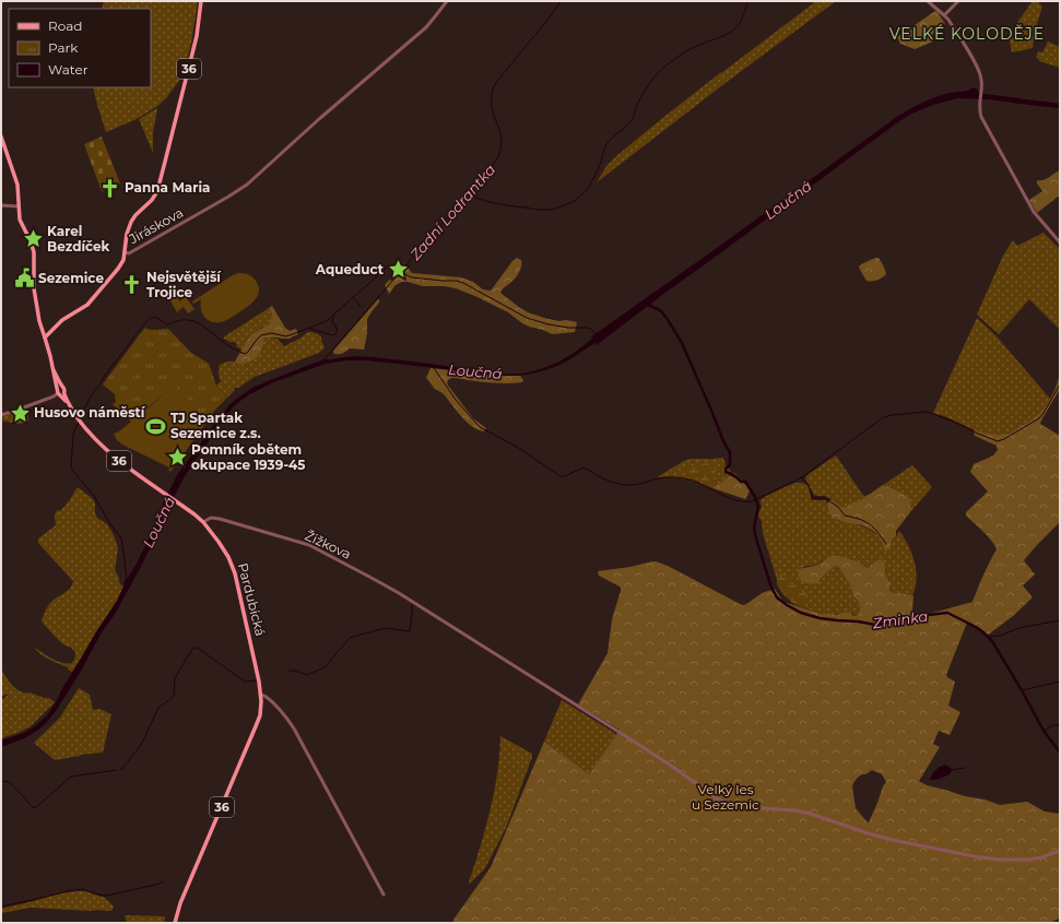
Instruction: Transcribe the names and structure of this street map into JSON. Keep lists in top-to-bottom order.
{
  "streets": {
    "main road": ["36", "Pardubická"],
    "street": ["Jiráskova", "Žižkova"]
  },
  "crossings": [
    ["36", "Jiráskova"],
    ["36", "Pardubická"],
    ["Žižkova", "Pardubická"]
  ],
  "districts": ["VELKÉ KOLODĚJE"],
  "water": ["Loučná", "Zadní Lodrantka", "Zminka"],
  "parks": ["Velký les u Sezemic"],
  "places": {
    "church": ["Panna Maria", "Nejsvětější Trojice"],
    "place": [
      "Karel Bezdíček",
      "Aqueduct",
      "Husovo náměstí",
      "Pomník obětem okupace 1939-45"
    ],
    "public building": ["Sezemice"],
    "sports": ["TJ Spartak Sezemice z.s."]
  },
  "legend": ["Road", "Park", "Water"]
}
